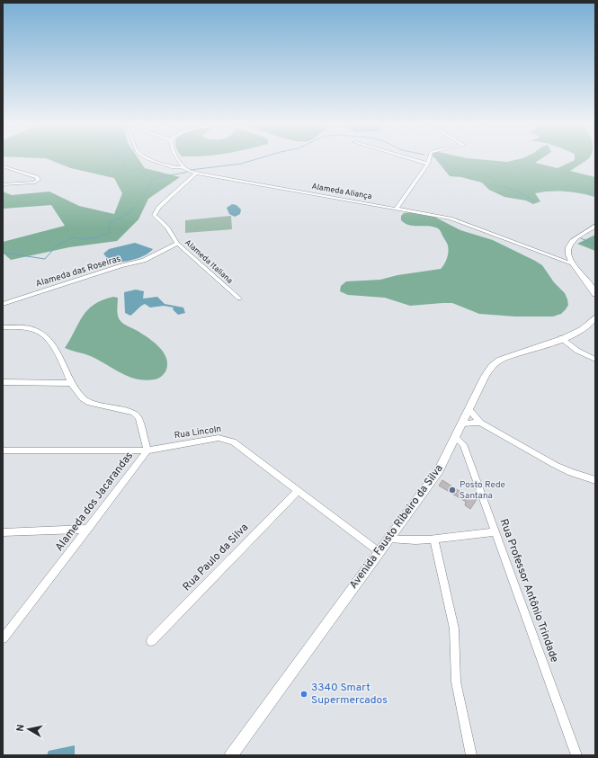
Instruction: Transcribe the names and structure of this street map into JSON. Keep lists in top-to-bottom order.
{
  "streets": {
    "main road": ["Avenida Fausto Ribeiro da Silva"],
    "street": [
      "Alameda Aliança",
      "Alameda Italiana",
      "Alameda das Roseiras",
      "Rua Lincoln",
      "Alameda dos Jacarandas",
      "Rua Paulo da Silva",
      "Rua Professor Antônio Trindade"
    ]
  },
  "crossings": [
    ["Alameda Aliança", "Alameda Italiana"],
    ["Alameda Italiana", "Alameda das Roseiras"],
    ["Rua Lincoln", "Alameda dos Jacarandas"],
    ["Rua Lincoln", "Avenida Fausto Ribeiro da Silva"],
    ["Rua Lincoln", "Rua Paulo da Silva"],
    ["Avenida Fausto Ribeiro da Silva", "Rua Professor Antônio Trindade"]
  ],
  "places": ["Posto Rede Santana", "3340 Smart Supermercados"],
  "north": "left"
}
